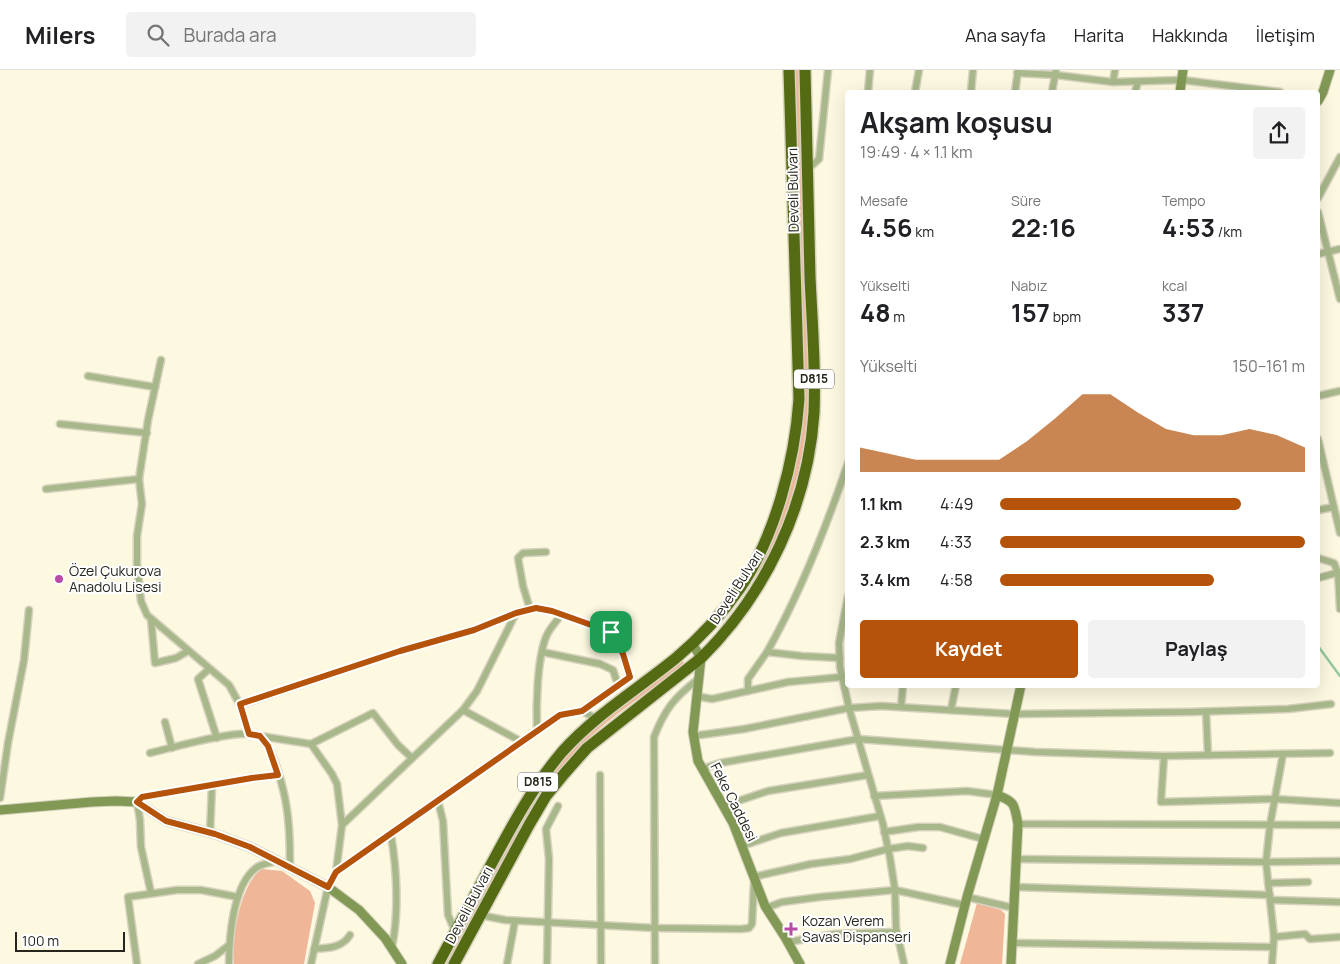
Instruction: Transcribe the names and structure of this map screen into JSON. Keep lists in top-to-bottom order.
{
  "streets": {
    "highway": ["Develi Bulvarı", "D815"],
    "street": ["Feke Caddesi"]
  },
  "crossings": [
    ["Develi Bulvarı", "Feke Caddesi"]
  ],
  "places": {
    "other": ["Özel Çukurova Anadolu Lisesi"],
    "health": ["Kozan Verem Savas Dispanseri"]
  },
  "scale_bar": "100 m",
  "page": {
    "header": "Milers",
    "search": "Burada ara",
    "nav": [
      "Ana sayfa",
      "Harita",
      "Hakkında",
      "İletişim"
    ],
    "heading": ["Akşam koşusu", "19:49 · 4 × 1.1 km"],
    "stats": [
      ["Mesafe", "4.56 km"],
      ["Süre", "22:16"],
      ["Tempo", "4:53 /km"],
      ["Yükselti", "48 m"],
      ["Nabız", "157 bpm"],
      ["kcal", "337"]
    ],
    "chart": ["Yükselti", "150–161 m"],
    "list": [
      {
        "name": "1.1 km",
        "note": "4:49"
      },
      {
        "name": "2.3 km",
        "note": "4:33"
      },
      {
        "name": "3.4 km",
        "note": "4:58"
      }
    ],
    "buttons": ["Kaydet", "Paylaş"],
    "scale": "100 m"
  }
}
